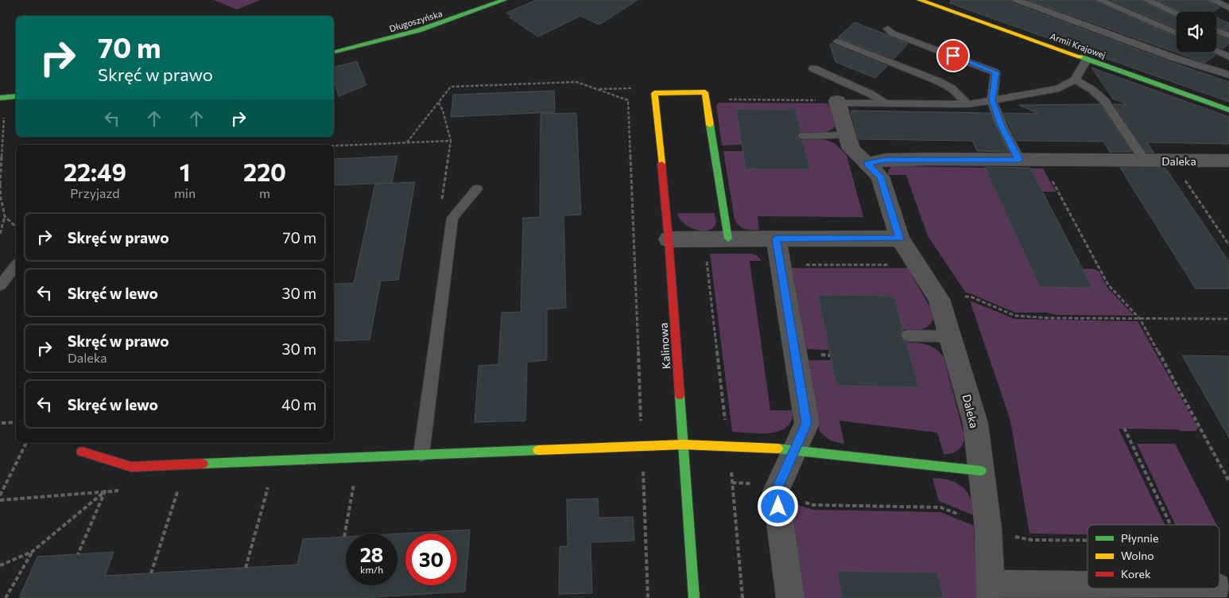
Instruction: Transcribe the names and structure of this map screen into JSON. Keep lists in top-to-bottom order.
{
  "streets": {
    "street": [
      "Długoszyńska",
      "Armii Krajowej",
      "Daleka",
      "Kalinowa"
    ]
  },
  "legend": ["Płynnie", "Wolno", "Korek"],
  "page": {
    "turn": ["70 m", "Skręć w prawo"],
    "eta": [
      "22:49",
      "Przyjazd",
      "1",
      "min",
      "220",
      "m"
    ],
    "list": [
      {
        "name": "Skręć w prawo",
        "value": "70 m"
      },
      {
        "name": "Skręć w lewo",
        "value": "30 m"
      },
      {
        "name": "Skręć w prawo",
        "note": "Daleka",
        "value": "30 m"
      },
      {
        "name": "Skręć w lewo",
        "value": "40 m"
      }
    ],
    "speed": "28 km/h",
    "limit": "30"
  }
}
